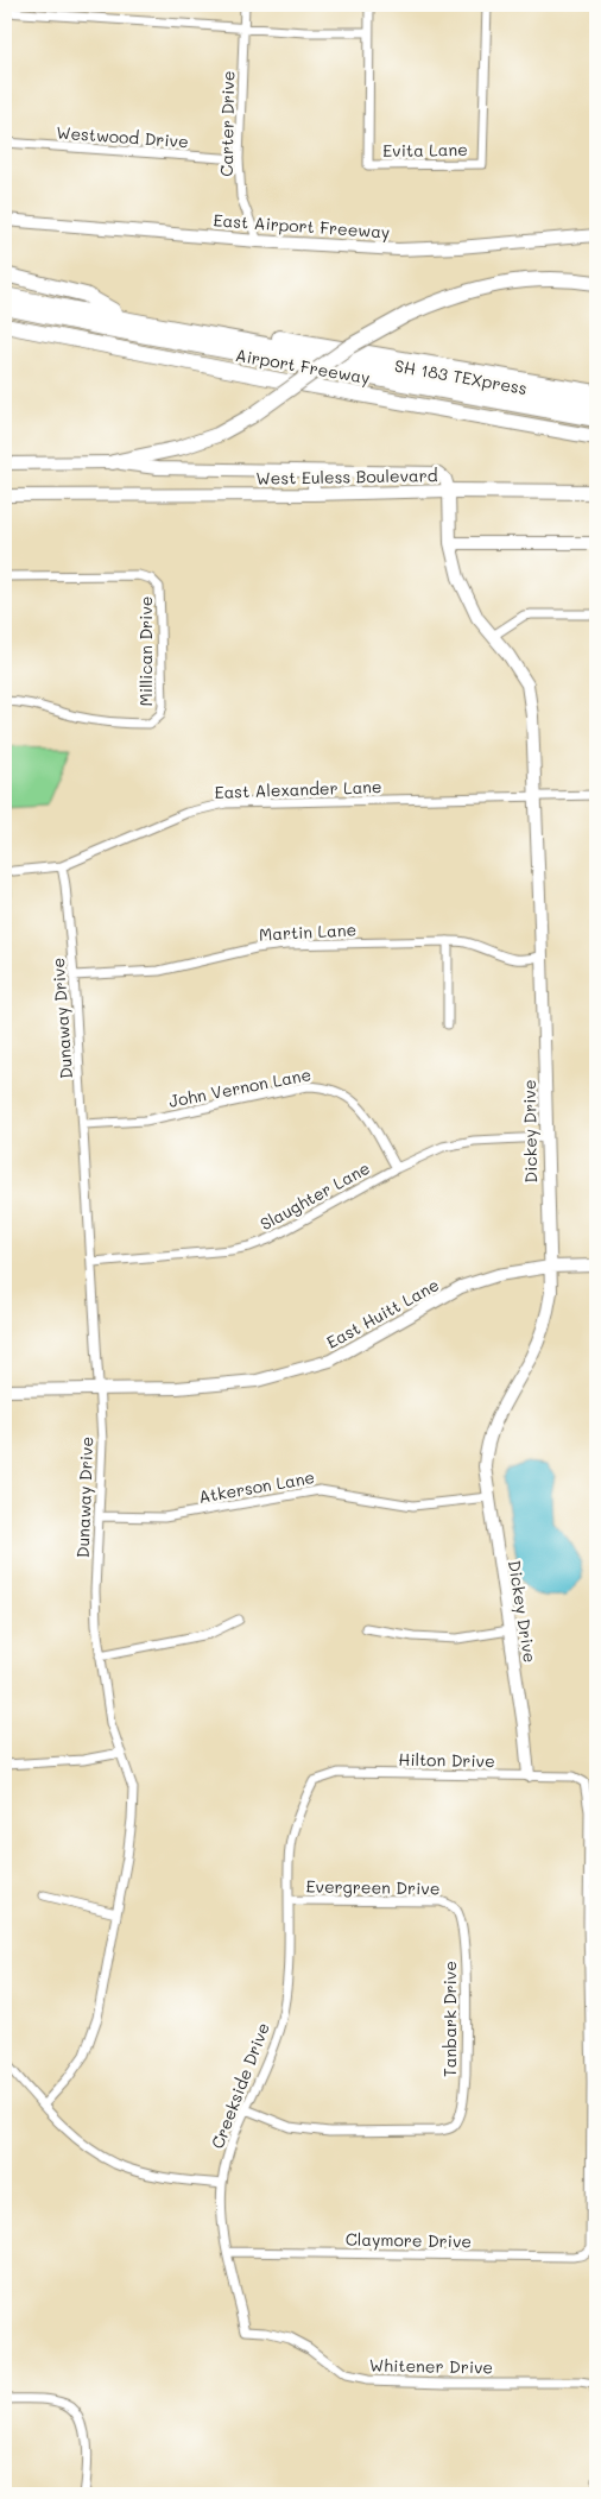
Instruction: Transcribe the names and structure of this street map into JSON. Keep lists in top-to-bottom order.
{
  "streets": {
    "highway": ["Airport Freeway", "SH 183 TEXpress"],
    "street": [
      "Carter Drive",
      "Westwood Drive",
      "Evita Lane",
      "East Airport Freeway",
      "West Euless Boulevard",
      "Millican Drive",
      "East Alexander Lane",
      "Martin Lane",
      "Dunaway Drive",
      "John Vernon Lane",
      "Dickey Drive",
      "Slaughter Lane",
      "East Huitt Lane",
      "Atkerson Lane",
      "Hilton Drive",
      "Evergreen Drive",
      "Tanbark Drive",
      "Creekside Drive",
      "Claymore Drive",
      "Whitener Drive"
    ]
  },
  "crossings": [
    ["Carter Drive", "Westwood Drive"],
    ["Carter Drive", "East Airport Freeway"],
    ["West Euless Boulevard", "Dickey Drive"],
    ["East Alexander Lane", "Dunaway Drive"],
    ["East Alexander Lane", "Dickey Drive"],
    ["Martin Lane", "Dunaway Drive"],
    ["Martin Lane", "Dickey Drive"],
    ["Dunaway Drive", "John Vernon Lane"],
    ["Dunaway Drive", "Slaughter Lane"],
    ["Dunaway Drive", "East Huitt Lane"],
    ["Dunaway Drive", "Atkerson Lane"],
    ["John Vernon Lane", "Slaughter Lane"],
    ["Dickey Drive", "Slaughter Lane"],
    ["Dickey Drive", "East Huitt Lane"],
    ["Dickey Drive", "Atkerson Lane"],
    ["Dickey Drive", "Hilton Drive"],
    ["Hilton Drive", "Creekside Drive"],
    ["Hilton Drive", "Claymore Drive"],
    ["Evergreen Drive", "Tanbark Drive"],
    ["Evergreen Drive", "Creekside Drive"],
    ["Tanbark Drive", "Creekside Drive"],
    ["Creekside Drive", "Claymore Drive"],
    ["Creekside Drive", "Whitener Drive"]
  ]
}
